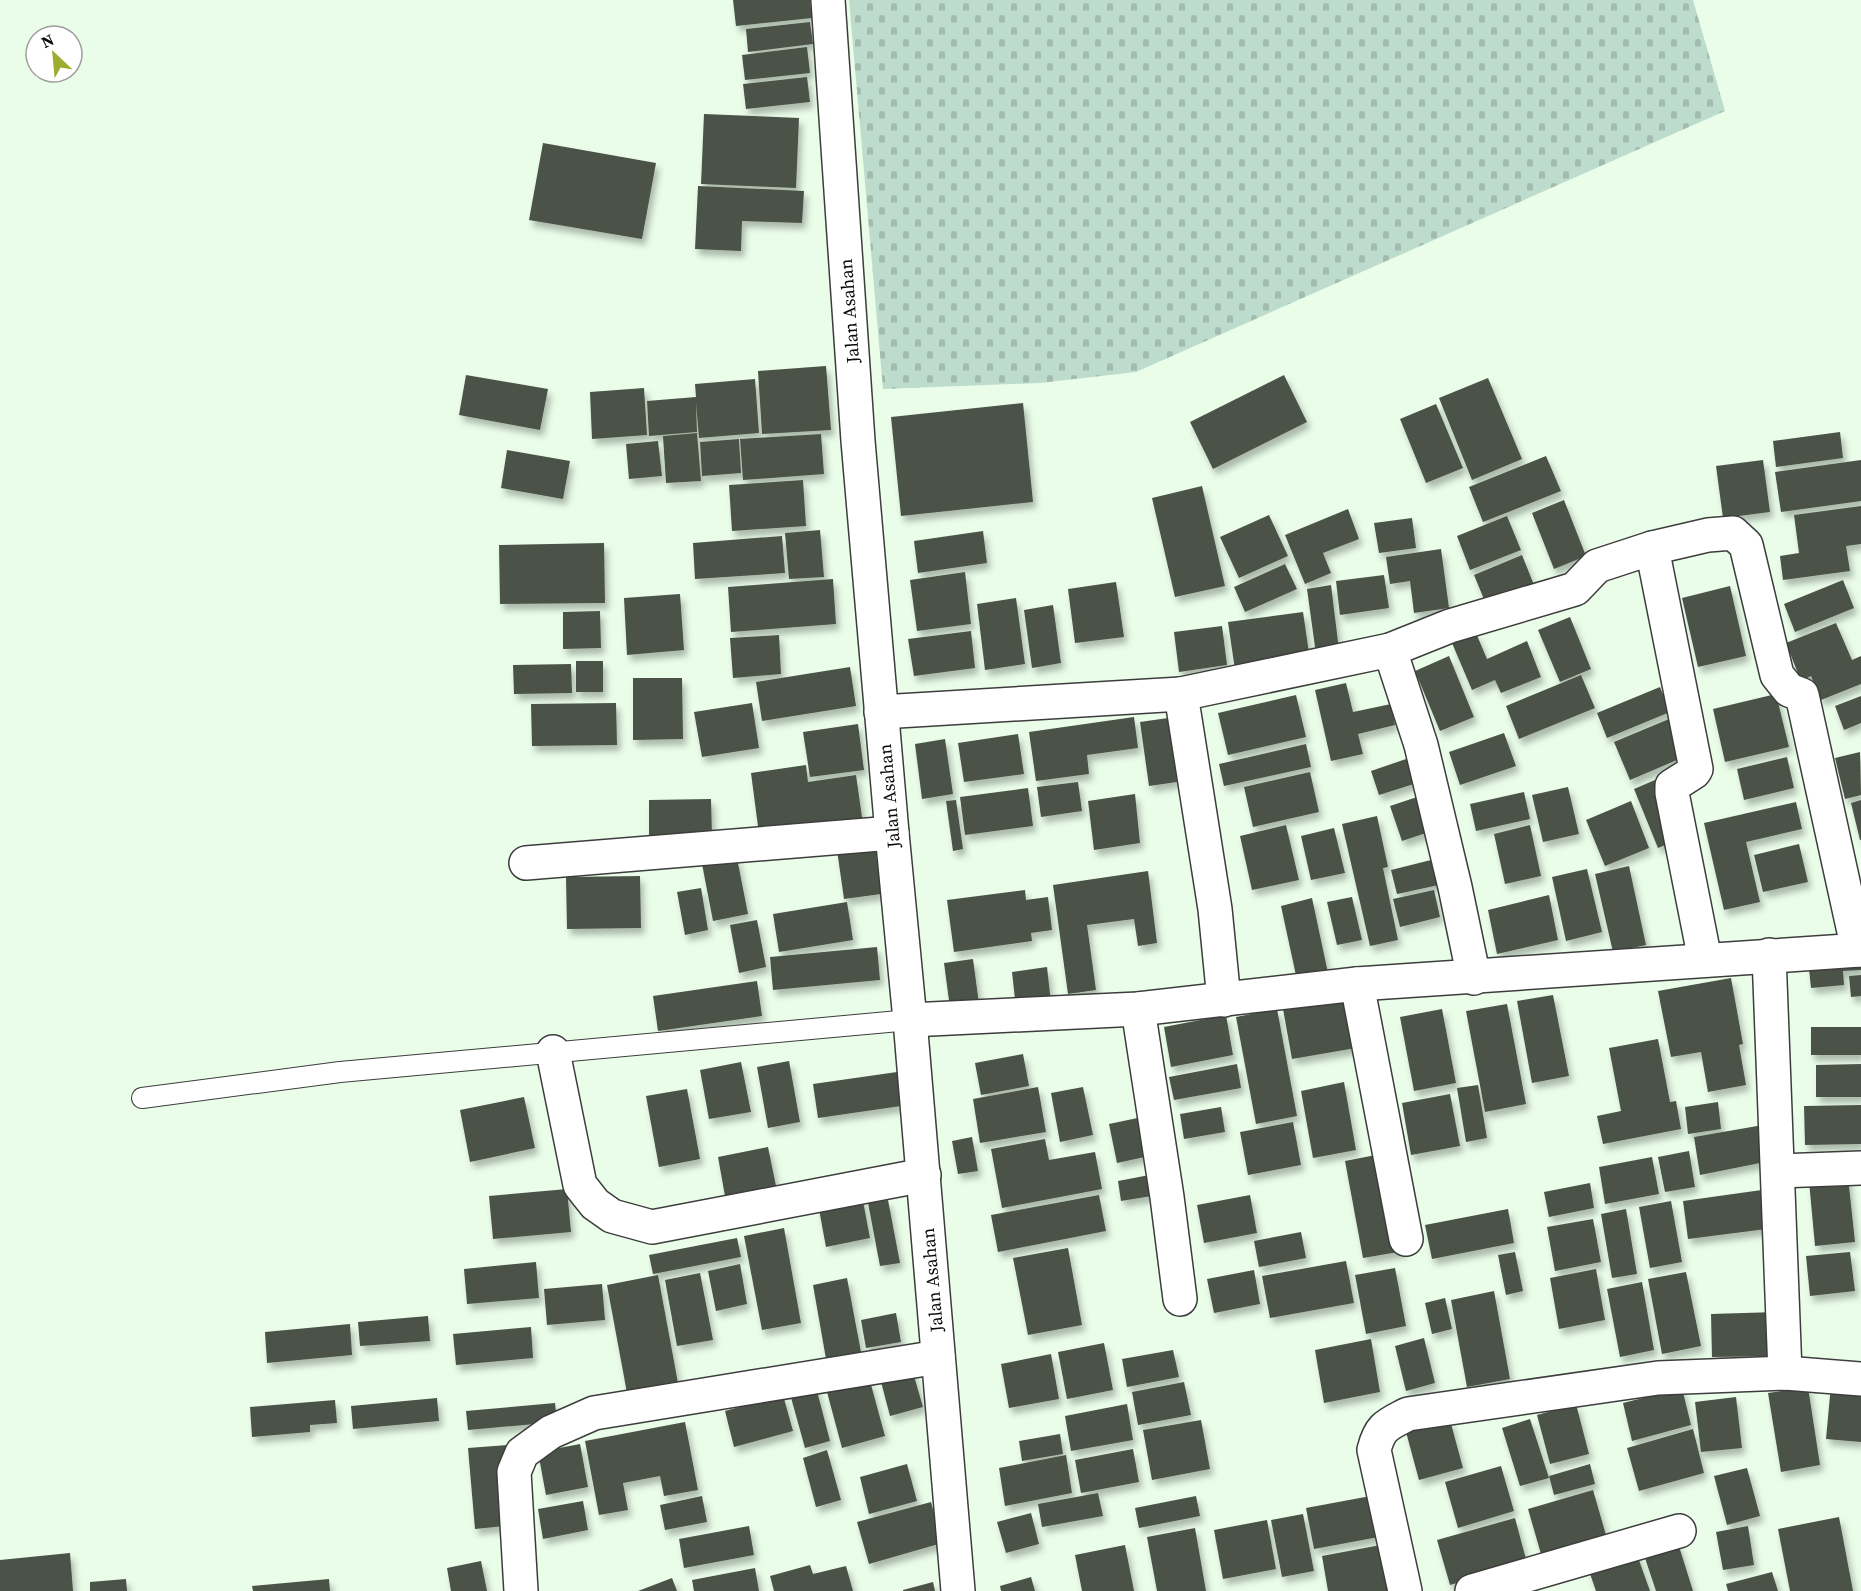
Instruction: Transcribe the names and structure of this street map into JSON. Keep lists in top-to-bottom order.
{
  "streets": {
    "street": ["Jalan Asahan"]
  },
  "north": "top left"
}
